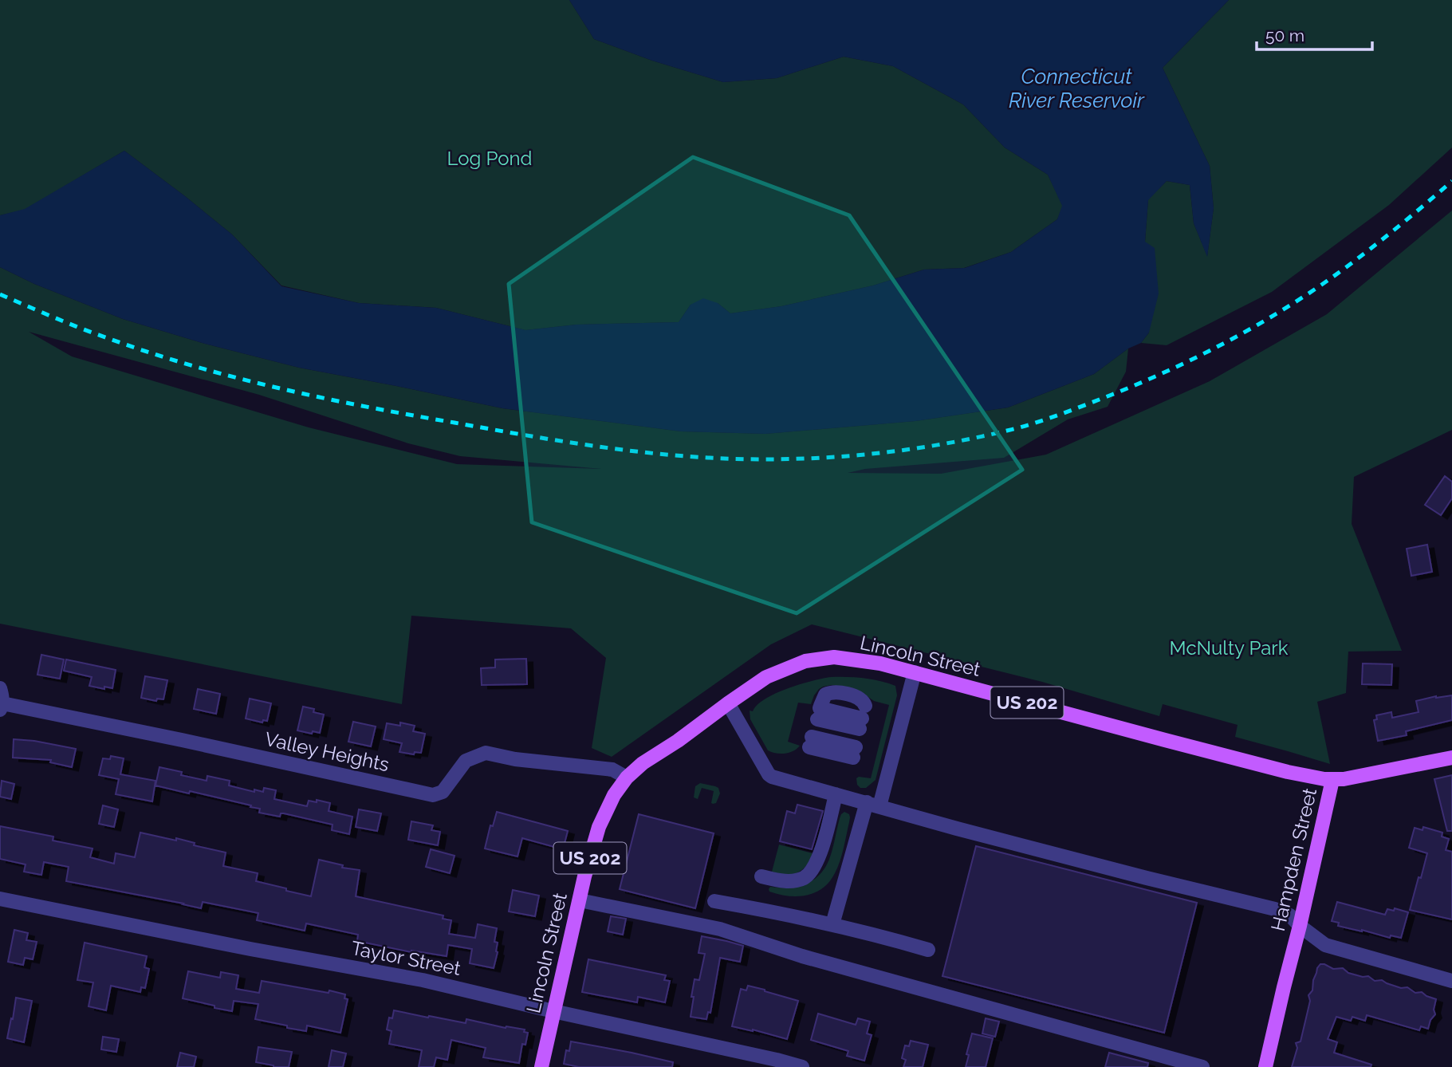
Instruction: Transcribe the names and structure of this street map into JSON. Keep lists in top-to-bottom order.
{
  "streets": {
    "main road": ["Lincoln Street", "US 202", "Hampden Street"],
    "street": ["Valley Heights", "Taylor Street"]
  },
  "crossings": [
    ["Lincoln Street", "Valley Heights"],
    ["Lincoln Street", "Hampden Street"],
    ["Lincoln Street", "Taylor Street"]
  ],
  "water": ["Connecticut River Reservoir"],
  "parks": ["Log Pond", "McNulty Park"],
  "scale_bar": "50 m"
}
